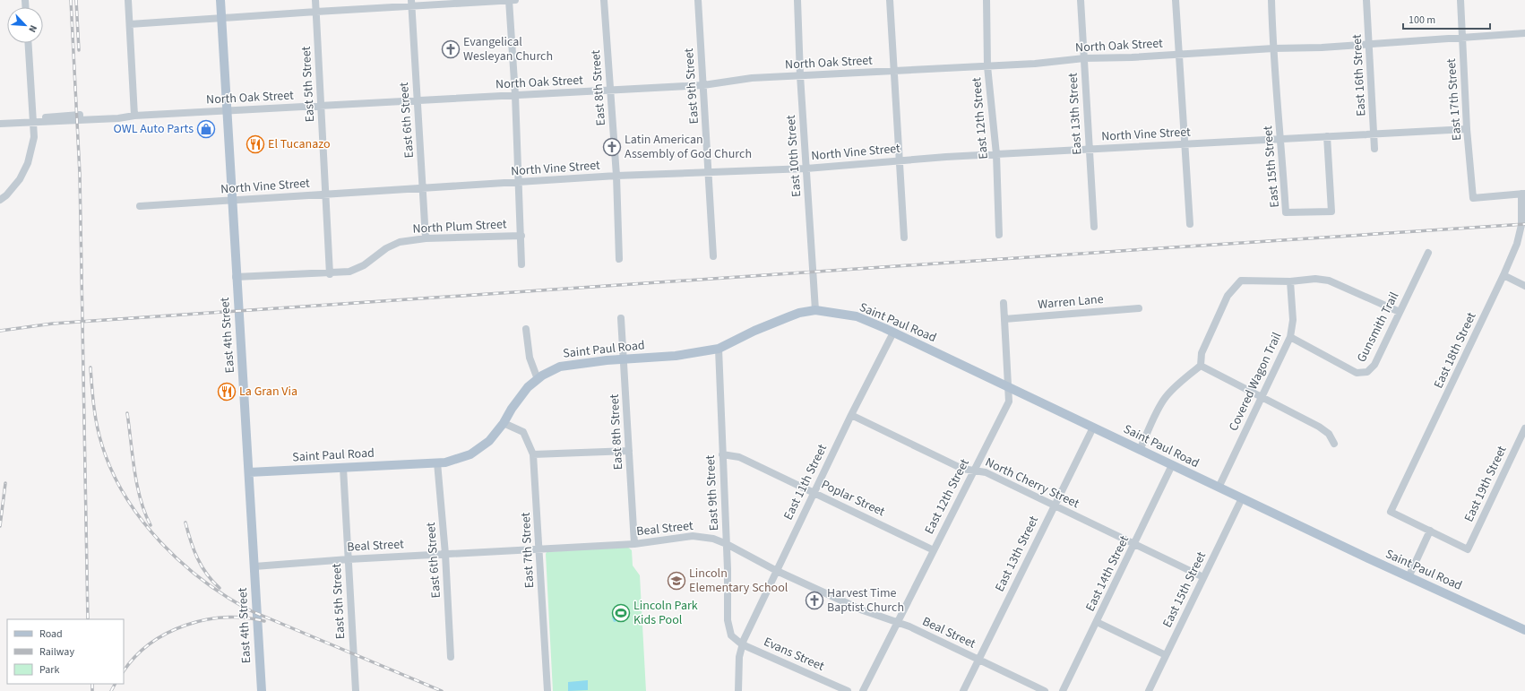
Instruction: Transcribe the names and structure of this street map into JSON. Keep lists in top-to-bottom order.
{
  "streets": {
    "main road": ["Saint Paul Road", "East 4th Street"],
    "street": [
      "North Oak Street",
      "East 16th Street",
      "East 5th Street",
      "East 9th Street",
      "East 8th Street",
      "East 17th Street",
      "East 13th Street",
      "East 12th Street",
      "East 6th Street",
      "North Vine Street",
      "East 10th Street",
      "East 15th Street",
      "North Plum Street",
      "Warren Lane",
      "Gunsmith Trail",
      "East 18th Street",
      "Covered Wagon Trail",
      "East 11th Street",
      "North Cherry Street",
      "East 19th Street",
      "Poplar Street",
      "Beal Street",
      "East 7th Street",
      "East 14th Street",
      "Evans Street"
    ]
  },
  "crossings": [
    ["North Oak Street", "East 16th Street"],
    ["North Oak Street", "East 5th Street"],
    ["North Oak Street", "East 9th Street"],
    ["North Oak Street", "East 8th Street"],
    ["North Oak Street", "East 17th Street"],
    ["North Oak Street", "East 13th Street"],
    ["North Oak Street", "East 12th Street"],
    ["North Oak Street", "East 6th Street"],
    ["North Oak Street", "East 10th Street"],
    ["North Oak Street", "East 15th Street"],
    ["North Oak Street", "East 4th Street"],
    ["East 16th Street", "North Vine Street"],
    ["East 5th Street", "North Vine Street"],
    ["East 5th Street", "North Plum Street"],
    ["East 5th Street", "Saint Paul Road"],
    ["East 5th Street", "Beal Street"],
    ["East 9th Street", "North Vine Street"],
    ["East 9th Street", "Saint Paul Road"],
    ["East 9th Street", "Poplar Street"],
    ["East 9th Street", "Beal Street"],
    ["East 9th Street", "Evans Street"],
    ["East 8th Street", "North Vine Street"],
    ["East 8th Street", "Saint Paul Road"],
    ["East 8th Street", "Beal Street"],
    ["East 17th Street", "North Vine Street"],
    ["East 17th Street", "East 18th Street"],
    ["East 13th Street", "North Vine Street"],
    ["East 13th Street", "Saint Paul Road"],
    ["East 13th Street", "North Cherry Street"],
    ["East 13th Street", "Beal Street"],
    ["East 12th Street", "North Vine Street"],
    ["East 12th Street", "Warren Lane"],
    ["East 12th Street", "Saint Paul Road"],
    ["East 12th Street", "North Cherry Street"],
    ["East 12th Street", "Poplar Street"],
    ["East 12th Street", "Beal Street"],
    ["East 6th Street", "North Vine Street"],
    ["East 6th Street", "North Plum Street"],
    ["East 6th Street", "Saint Paul Road"],
    ["East 6th Street", "Beal Street"],
    ["North Vine Street", "East 10th Street"],
    ["North Vine Street", "East 15th Street"],
    ["North Vine Street", "East 4th Street"],
    ["East 10th Street", "Saint Paul Road"],
    ["East 15th Street", "Saint Paul Road"],
    ["East 15th Street", "North Cherry Street"],
    ["North Plum Street", "East 4th Street"],
    ["Saint Paul Road", "East 4th Street"],
    ["Saint Paul Road", "Covered Wagon Trail"],
    ["Saint Paul Road", "East 11th Street"],
    ["Saint Paul Road", "East 7th Street"],
    ["Saint Paul Road", "East 14th Street"],
    ["Gunsmith Trail", "Covered Wagon Trail"],
    ["East 4th Street", "Beal Street"],
    ["East 18th Street", "East 19th Street"],
    ["East 11th Street", "North Cherry Street"],
    ["East 11th Street", "Poplar Street"],
    ["East 11th Street", "Beal Street"],
    ["East 11th Street", "Evans Street"],
    ["North Cherry Street", "East 14th Street"],
    ["Beal Street", "East 7th Street"]
  ],
  "places": {
    "church": ["Evangelical Wesleyan Church", "Latin American Assembly of God Church", "Harvest Time Baptist Church"],
    "shop": ["OWL Auto Parts"],
    "restaurant": ["El Tucanazo", "La Gran Via"],
    "school or university": ["Lincoln Elementary School"],
    "sports": ["Lincoln Park Kids Pool"]
  },
  "legend": ["Road", "Railway", "Park"],
  "scale_bar": "100 m",
  "north": "bottom right"
}
